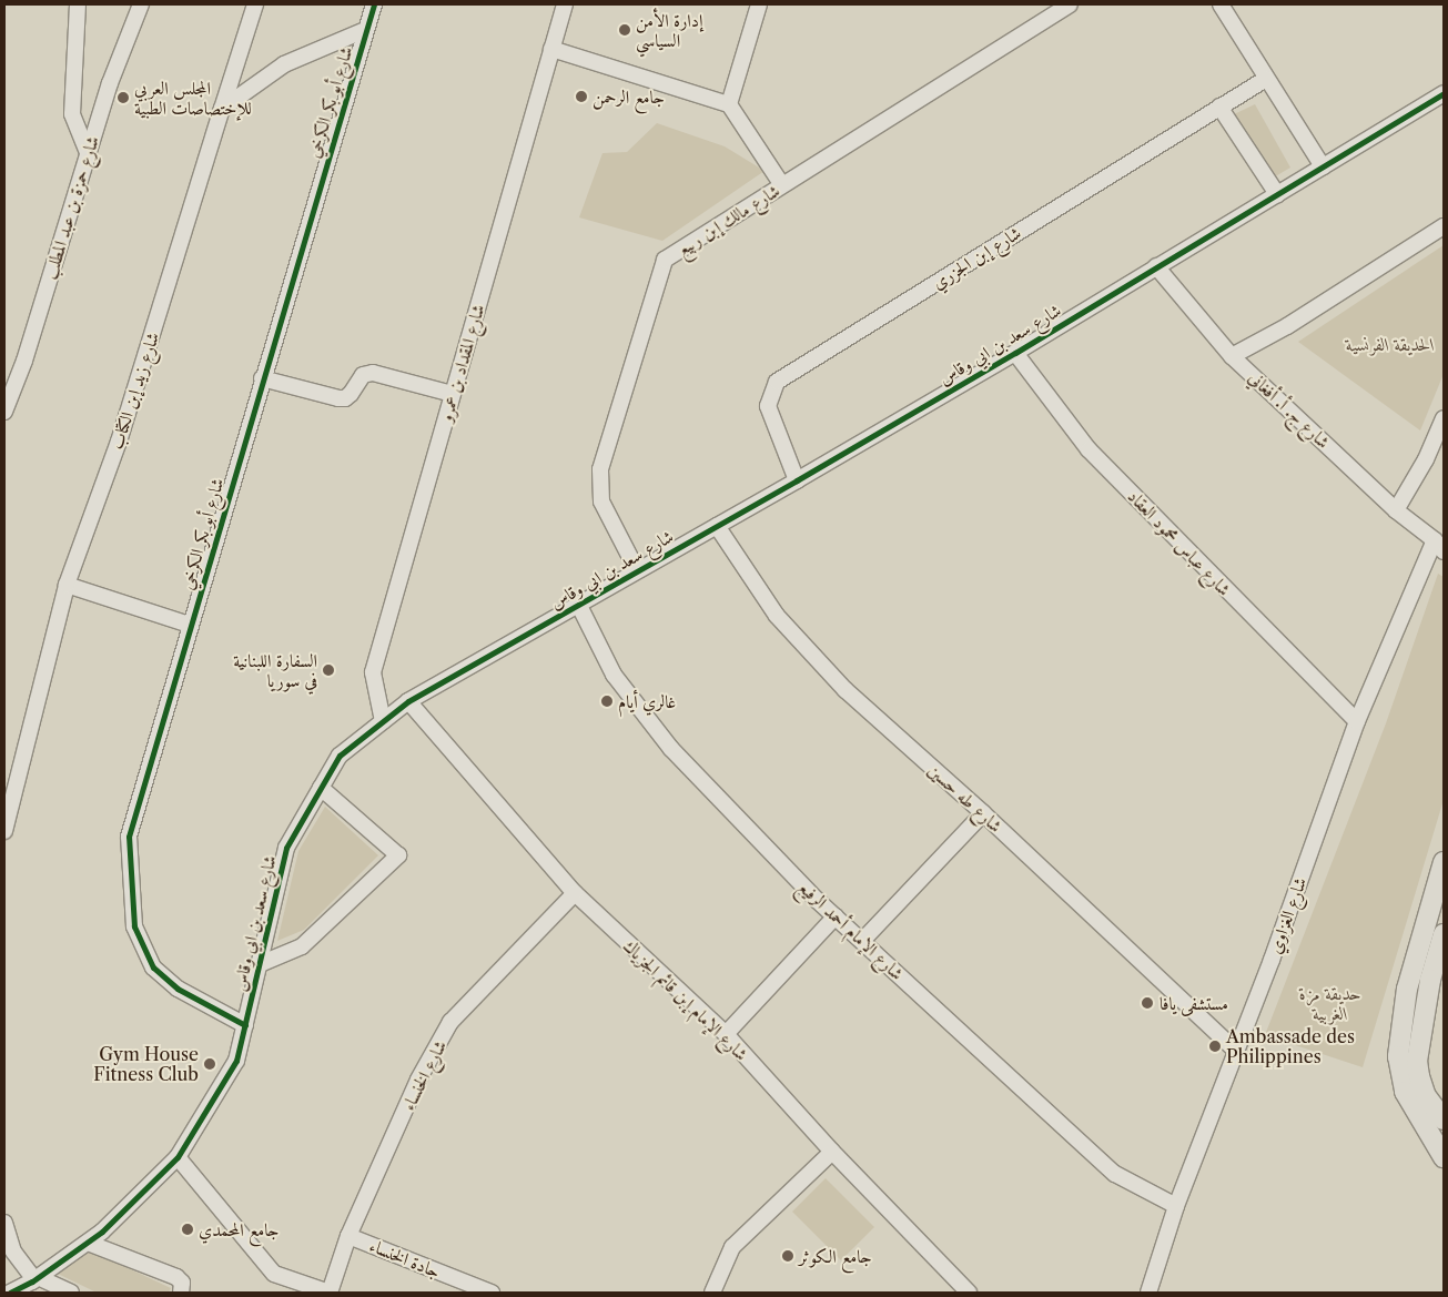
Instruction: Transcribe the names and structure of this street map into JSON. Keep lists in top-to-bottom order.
{
  "streets": {
    "street": [
      "شارع أبو بكر الكرخي",
      "شارع حمزة بن عبد المطلب",
      "شارع مالك إبن ربيع",
      "شارع إبن الجزري",
      "شارع سعد بن ابي وقاس",
      "شارع المقداد بن عمرو",
      "شارع زيد إبن الكتاب",
      "شارع ج. أ. أفغاني",
      "شارع عباس محمود العقاد",
      "شارع طه حسين",
      "شارع الغزاوي",
      "شارع الإمام أحمد الرفيع",
      "شارع الإمام إبن قائم الجزياك",
      "شارع الخنساء",
      "جادة الخنساء"
    ]
  },
  "crossings": [
    ["شارع أبو بكر الكرخي", "شارع سعد بن ابي وقاس"],
    ["شارع مالك إبن ربيع", "شارع سعد بن ابي وقاس"],
    ["شارع إبن الجزري", "شارع سعد بن ابي وقاس"],
    ["شارع سعد بن ابي وقاس", "شارع المقداد بن عمرو"],
    ["شارع سعد بن ابي وقاس", "شارع ج. أ. أفغاني"],
    ["شارع سعد بن ابي وقاس", "شارع عباس محمود العقاد"],
    ["شارع سعد بن ابي وقاس", "شارع طه حسين"],
    ["شارع سعد بن ابي وقاس", "شارع الإمام أحمد الرفيع"],
    ["شارع سعد بن ابي وقاس", "شارع الإمام إبن قائم الجزياك"],
    ["شارع ج. أ. أفغاني", "شارع الغزاوي"],
    ["شارع عباس محمود العقاد", "شارع الغزاوي"],
    ["شارع طه حسين", "شارع الغزاوي"],
    ["شارع الغزاوي", "شارع الإمام أحمد الرفيع"],
    ["شارع الإمام إبن قائم الجزياك", "شارع الخنساء"],
    ["شارع الخنساء", "جادة الخنساء"]
  ],
  "parks": ["الحديقة الفرنسية", "حديقة مزة الغربية"],
  "places": [
    "إدارة الأمن السياسي",
    "جامع الرحمن",
    "المجلس العربي للإختصاصات الطبية",
    "السفارة اللبنانية في سوريا",
    "غالري أيام",
    "مستشفى يافا",
    "Ambassade des Philippines",
    "Gym House Fitness Club",
    "جامع المحمدي",
    "جامع الكوثر"
  ]
}
